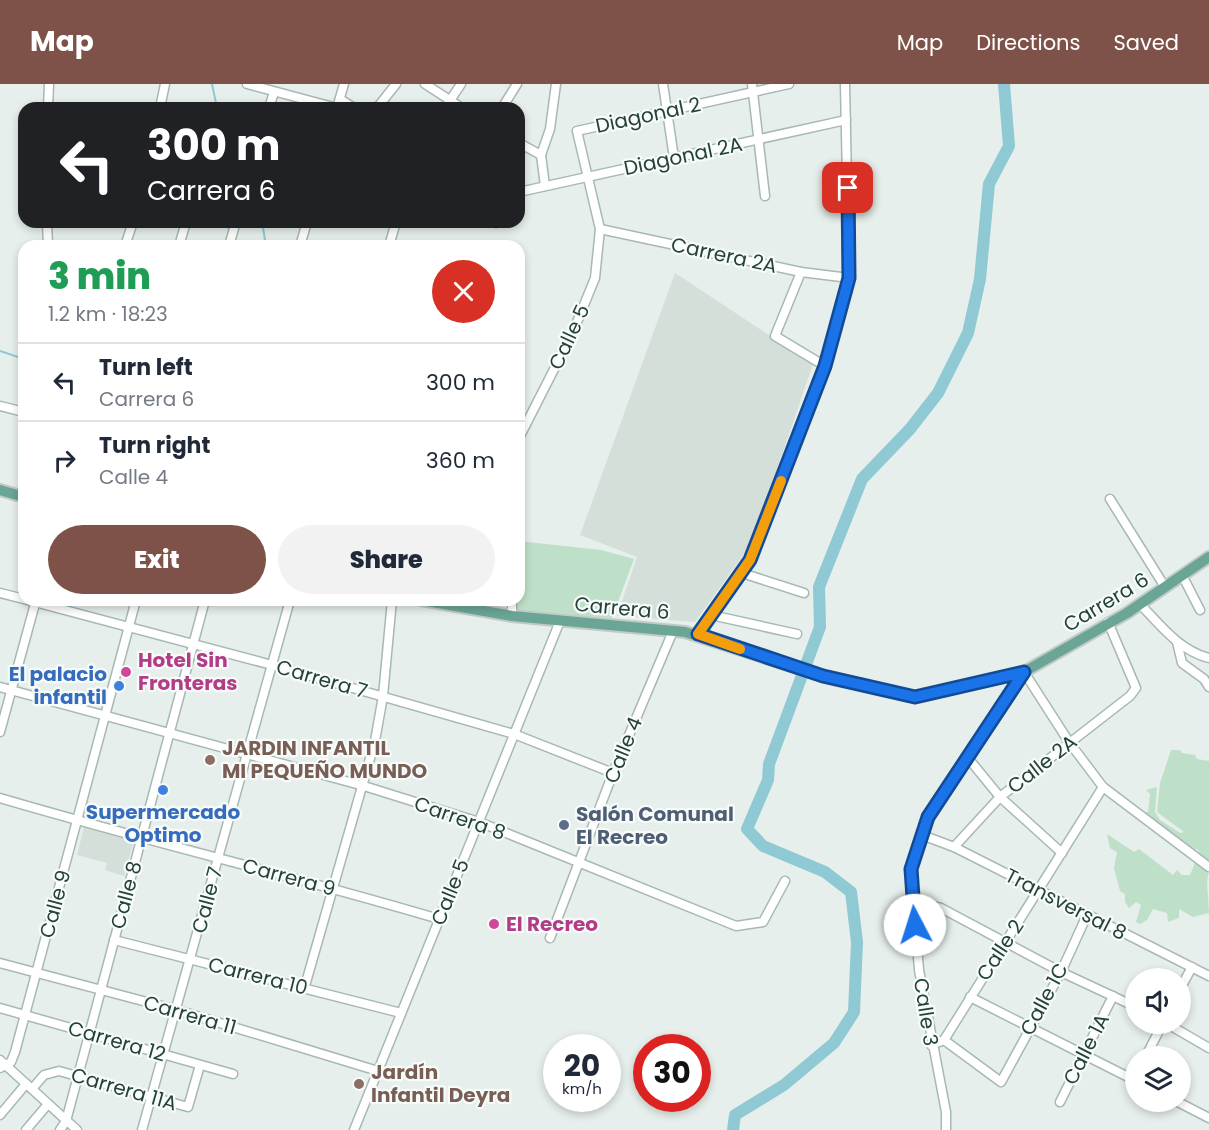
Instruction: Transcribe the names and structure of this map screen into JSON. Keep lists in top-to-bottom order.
{
  "streets": {
    "main road": ["Carrera 6"],
    "street": [
      "Diagonal 2",
      "Diagonal 2A",
      "Carrera 2A",
      "Calle 5",
      "Carrera 7",
      "Calle 4",
      "Calle 2A",
      "Carrera 8",
      "Carrera 9",
      "Calle 8",
      "Calle 7",
      "Calle 9",
      "Transversal 8",
      "Calle 2",
      "Carrera 10",
      "Calle 1C",
      "Calle 3",
      "Carrera 11",
      "Carrera 12",
      "Calle 1A",
      "Carrera 11A"
    ]
  },
  "crossings": [
    ["Diagonal 2", "Diagonal 2A"],
    ["Carrera 2A", "Calle 5"],
    ["Calle 5", "Carrera 6"],
    ["Calle 5", "Carrera 7"],
    ["Calle 5", "Carrera 8"],
    ["Calle 5", "Carrera 9"],
    ["Calle 5", "Carrera 10"],
    ["Calle 5", "Carrera 11"],
    ["Carrera 6", "Calle 4"],
    ["Carrera 6", "Calle 2A"],
    ["Carrera 6", "Calle 3"],
    ["Carrera 7", "Calle 4"],
    ["Carrera 7", "Calle 8"],
    ["Carrera 7", "Calle 7"],
    ["Carrera 7", "Calle 9"],
    ["Calle 4", "Carrera 8"],
    ["Calle 2A", "Transversal 8"],
    ["Carrera 8", "Calle 8"],
    ["Carrera 8", "Calle 7"],
    ["Carrera 8", "Calle 9"],
    ["Carrera 9", "Calle 8"],
    ["Carrera 9", "Calle 7"],
    ["Carrera 9", "Calle 9"],
    ["Calle 8", "Carrera 10"],
    ["Calle 8", "Carrera 11"],
    ["Calle 8", "Carrera 12"],
    ["Calle 8", "Carrera 11A"],
    ["Calle 7", "Carrera 10"],
    ["Calle 7", "Carrera 11"],
    ["Calle 7", "Carrera 12"],
    ["Calle 7", "Carrera 11A"],
    ["Calle 9", "Carrera 11"],
    ["Calle 9", "Carrera 12"],
    ["Transversal 8", "Calle 2"],
    ["Transversal 8", "Calle 1C"],
    ["Transversal 8", "Calle 3"],
    ["Calle 2", "Calle 1C"],
    ["Carrera 12", "Carrera 11A"]
  ],
  "places": [
    "Hotel Sin Fronteras",
    "El palacio infantil",
    "JARDIN INFANTIL MI PEQUEÑO MUNDO",
    "Supermercado Optimo",
    "Salón Comunal El Recreo",
    "El Recreo",
    "Jardín Infantil Deyra"
  ],
  "page": {
    "header": "Map",
    "nav": ["Map", "Directions", "Saved"],
    "turn": ["300 m", "Carrera 6"],
    "heading": ["3 min", "1.2 km · 18:23"],
    "list": [
      {
        "name": "Turn left",
        "note": "Carrera 6",
        "value": "300 m"
      },
      {
        "name": "Turn right",
        "note": "Calle 4",
        "value": "360 m"
      }
    ],
    "buttons": ["Exit", "Share"],
    "speed": "20 km/h",
    "limit": "30"
  }
}
